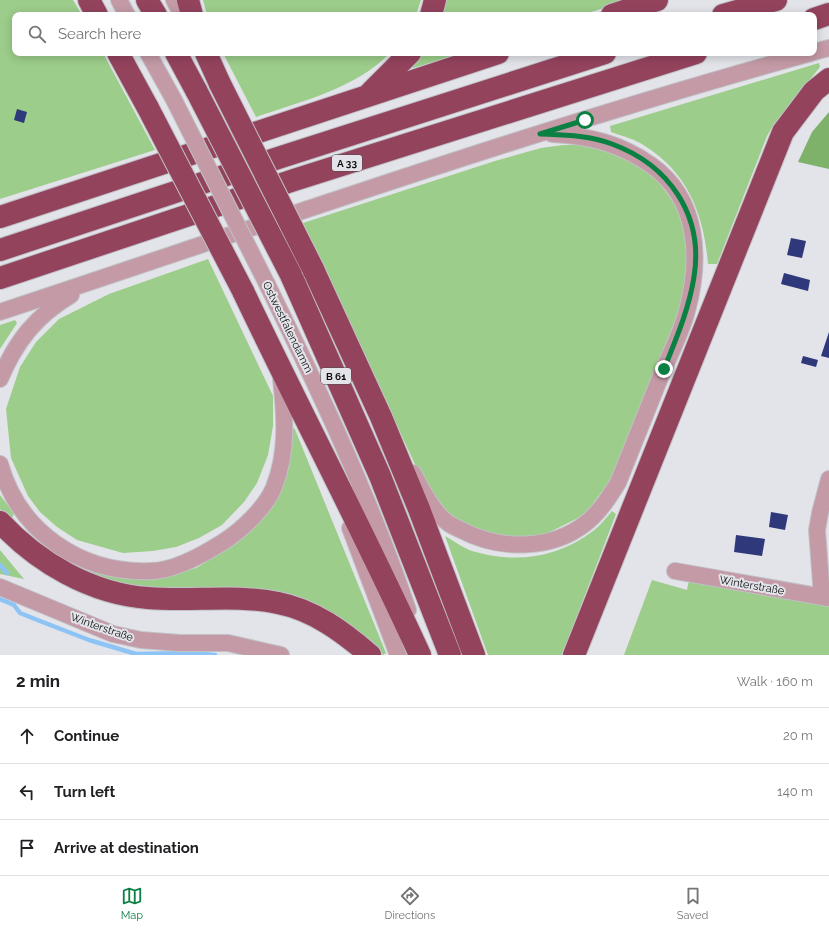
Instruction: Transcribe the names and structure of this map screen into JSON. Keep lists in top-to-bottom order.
{
  "streets": {
    "highway": ["A 33", "Ostwestfalendamm", "B 61"],
    "street": ["Winterstraße"]
  },
  "page": {
    "search": "Search here",
    "heading": ["2 min", "Walk · 160 m"],
    "list": [
      ["Continue", "20 m"],
      ["Turn left", "140 m"],
      "Arrive at destination"
    ],
    "nav": ["Map", "Directions", "Saved"]
  }
}
